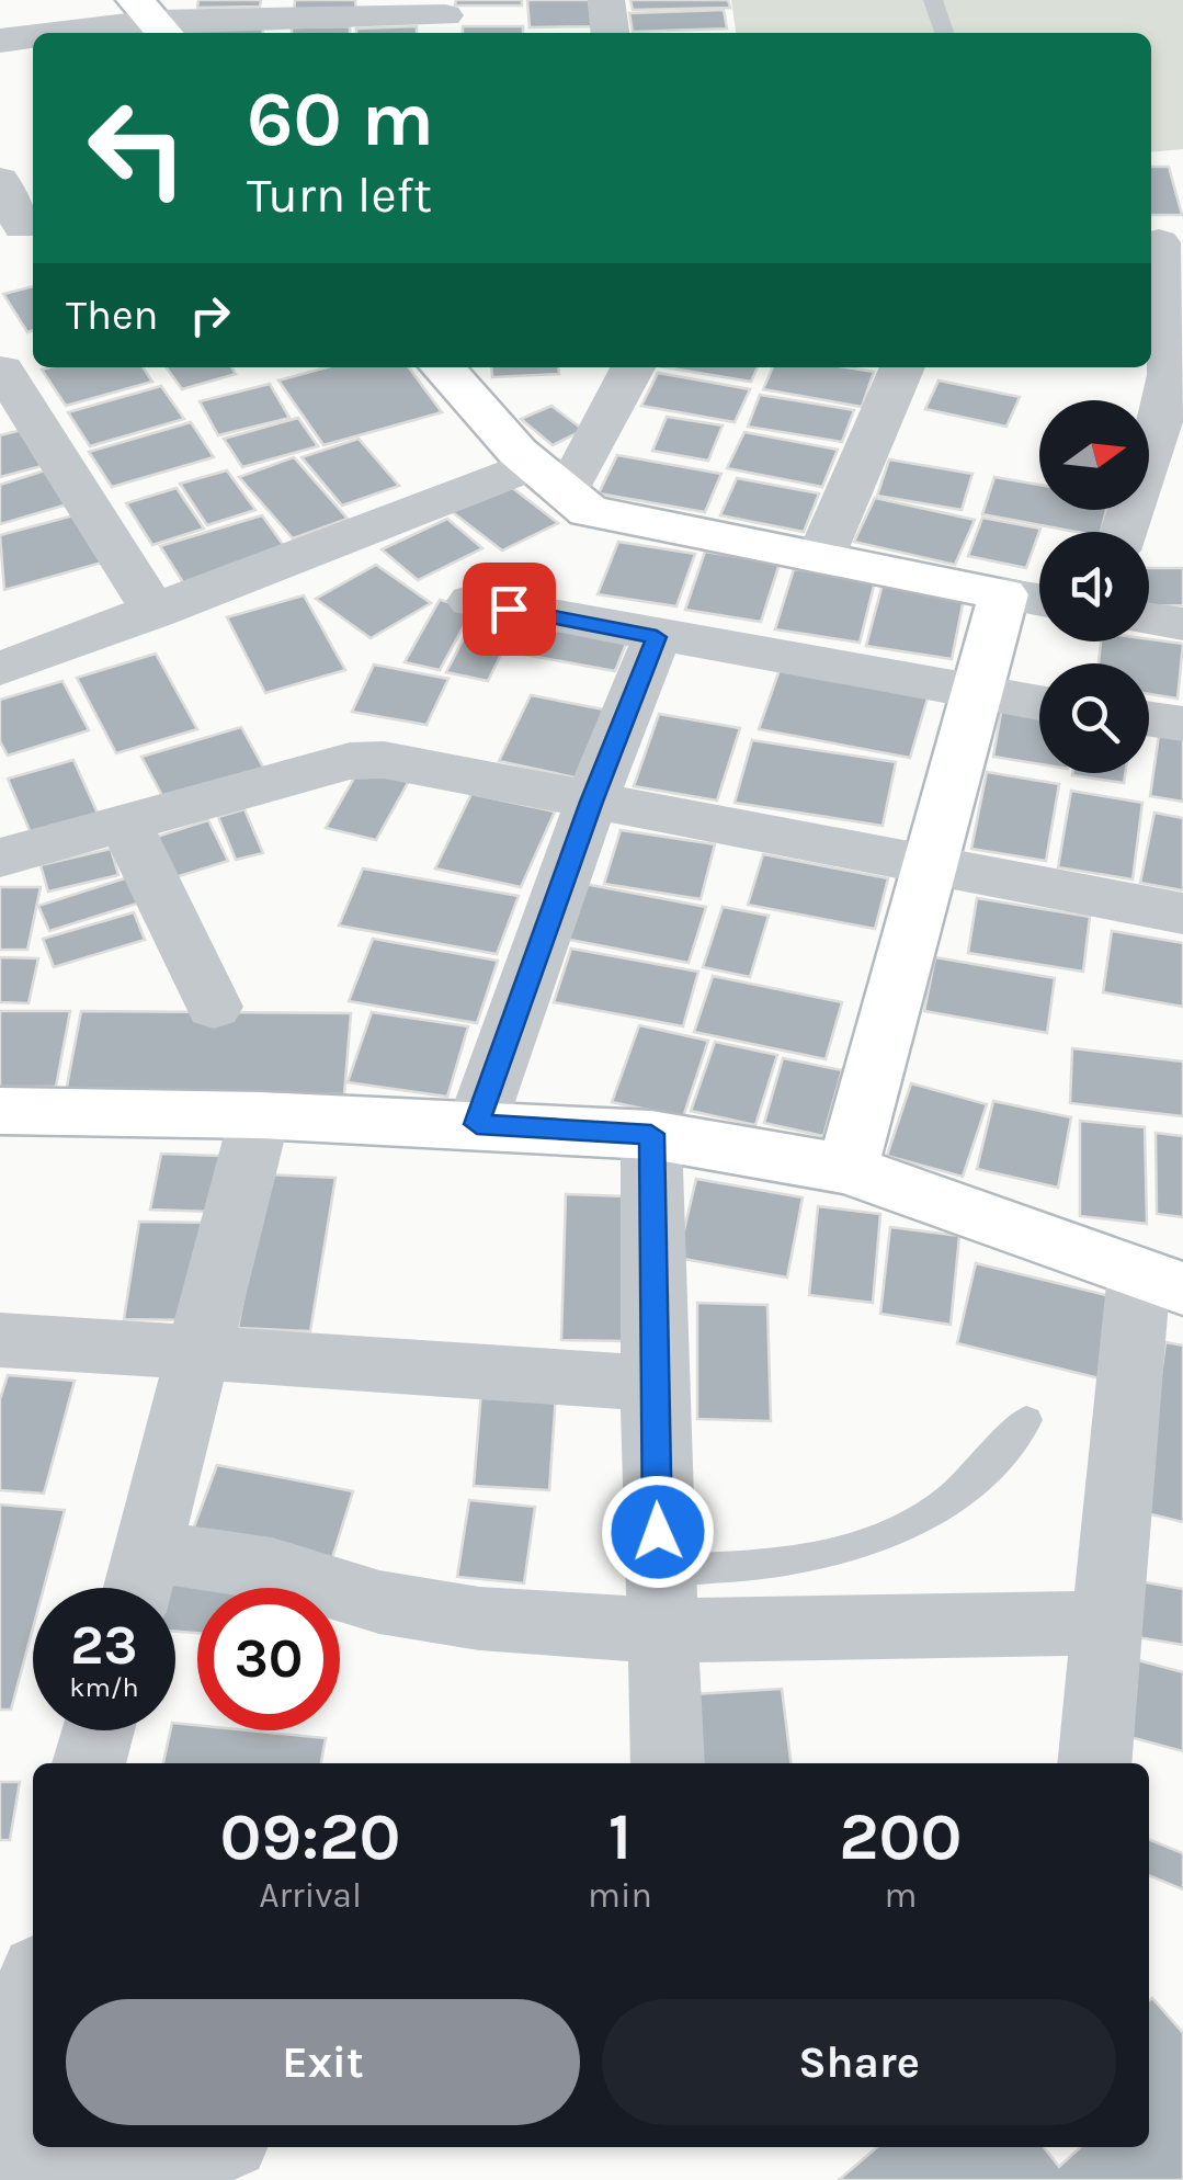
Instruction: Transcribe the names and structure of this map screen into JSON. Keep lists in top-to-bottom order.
{
  "north": "right",
  "page": {
    "turn": ["60 m", "Turn left"],
    "then": "Then",
    "speed": "23 km/h",
    "limit": "30",
    "eta": [
      "09:20",
      "Arrival",
      "1",
      "min",
      "200",
      "m"
    ],
    "buttons": ["Exit", "Share"]
  }
}
